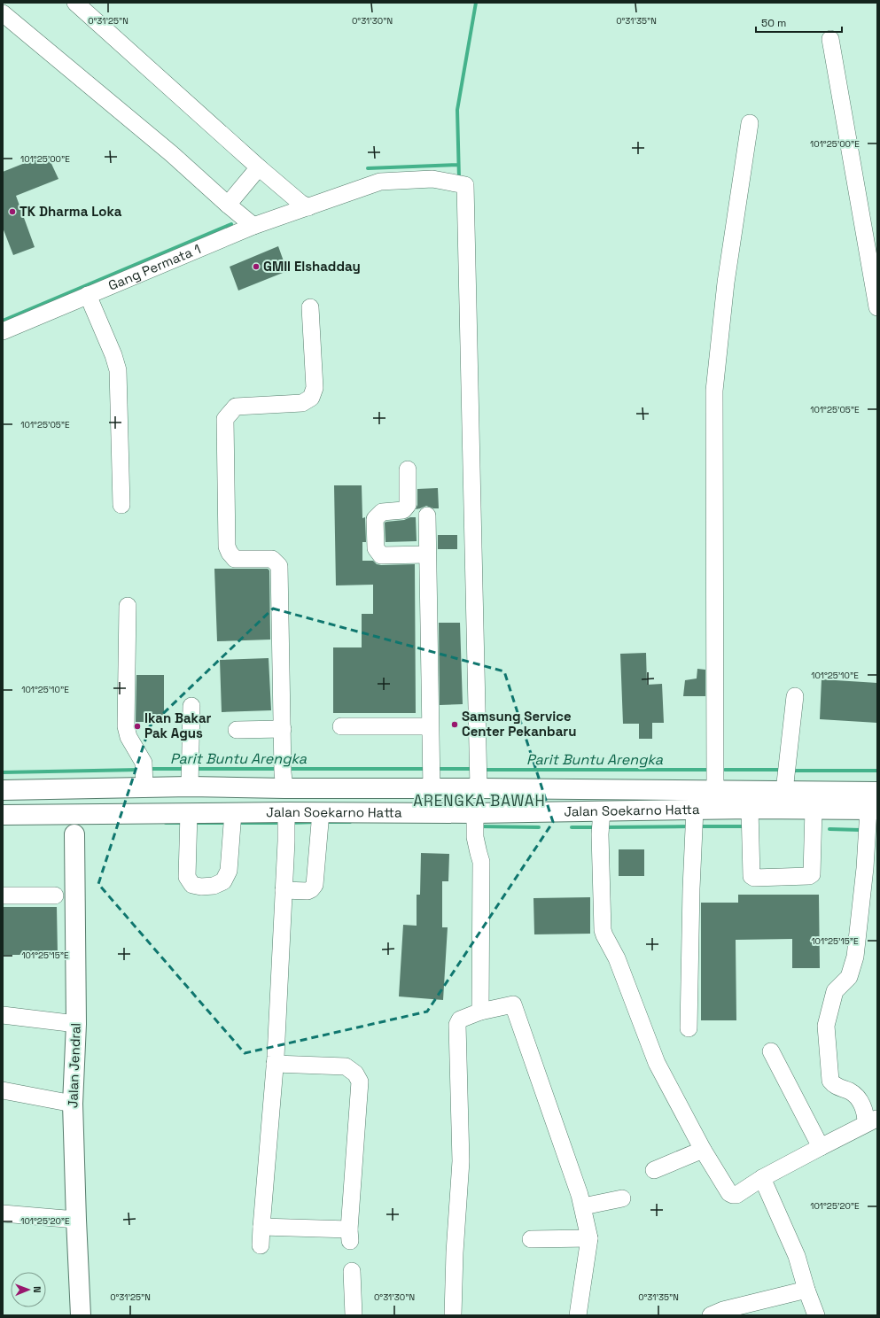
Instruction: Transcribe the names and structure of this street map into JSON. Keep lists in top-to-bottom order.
{
  "streets": {
    "main road": ["Jalan Soekarno Hatta", "Jalan Jendral"],
    "street": ["Gang Permata 1"]
  },
  "crossings": [
    ["Gang Permata 1", "Jalan Soekarno Hatta"],
    ["Jalan Soekarno Hatta", "Jalan Jendral"]
  ],
  "districts": ["ARENGKA BAWAH"],
  "water": ["Parit Buntu Arengka"],
  "places": [
    "TK Dharma Loka",
    "GMII Elshadday",
    "Samsung Service Center Pekanbaru",
    "Ikan Bakar Pak Agus"
  ],
  "scale_bar": "50 m",
  "north": "right",
  "coordinates": [
    "0°31'25\"N",
    "0°31'30\"N",
    "0°31'35\"N",
    "101°25'00\"E",
    "101°25'05\"E",
    "101°25'10\"E",
    "101°25'15\"E",
    "101°25'20\"E"
  ]
}
